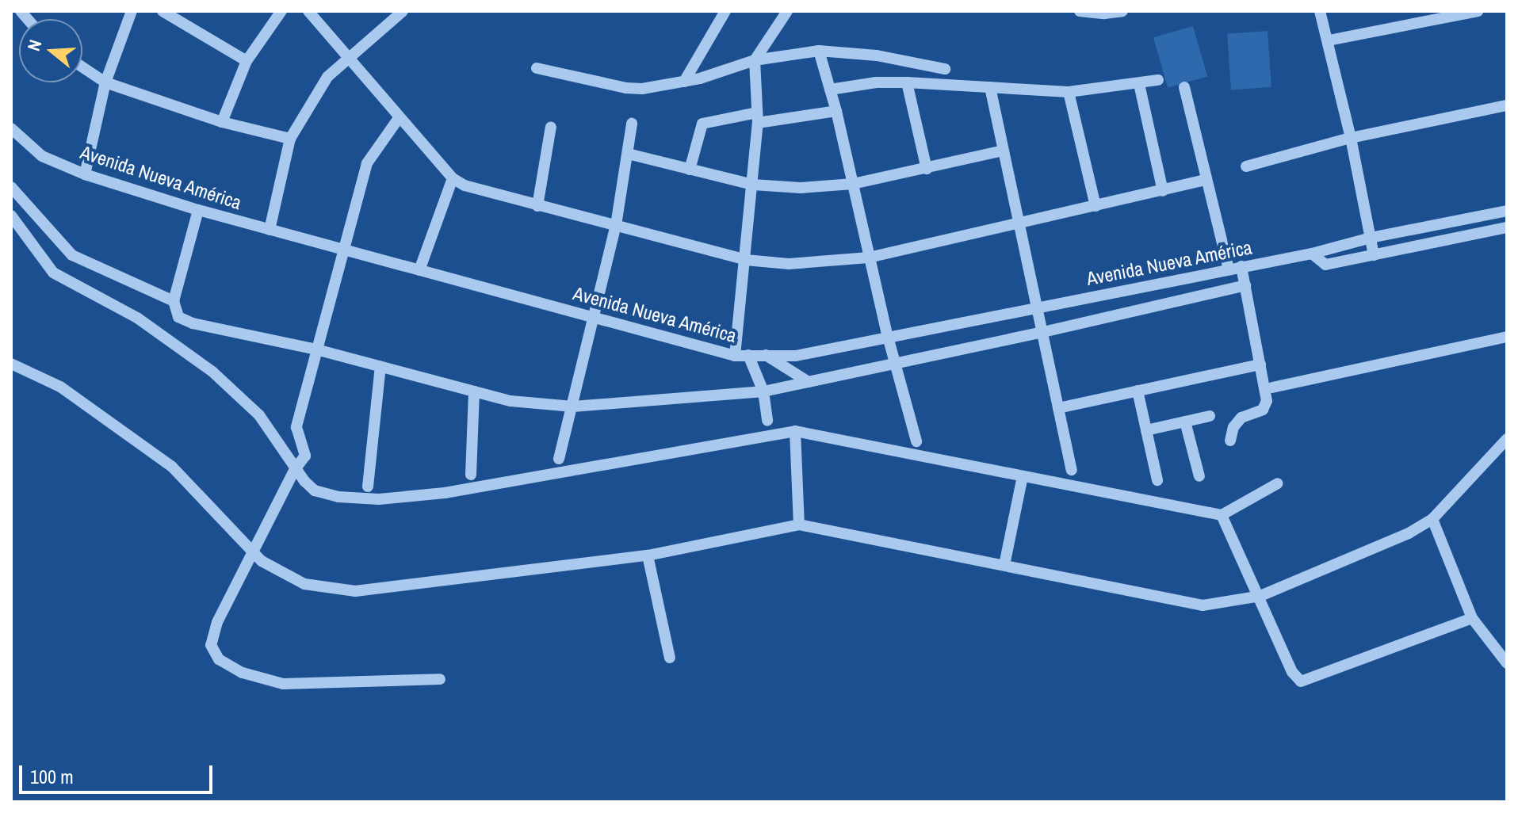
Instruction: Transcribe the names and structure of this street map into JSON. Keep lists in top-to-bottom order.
{
  "streets": {
    "street": ["Avenida Nueva América"]
  },
  "scale_bar": "100 m",
  "north": "left"
}
